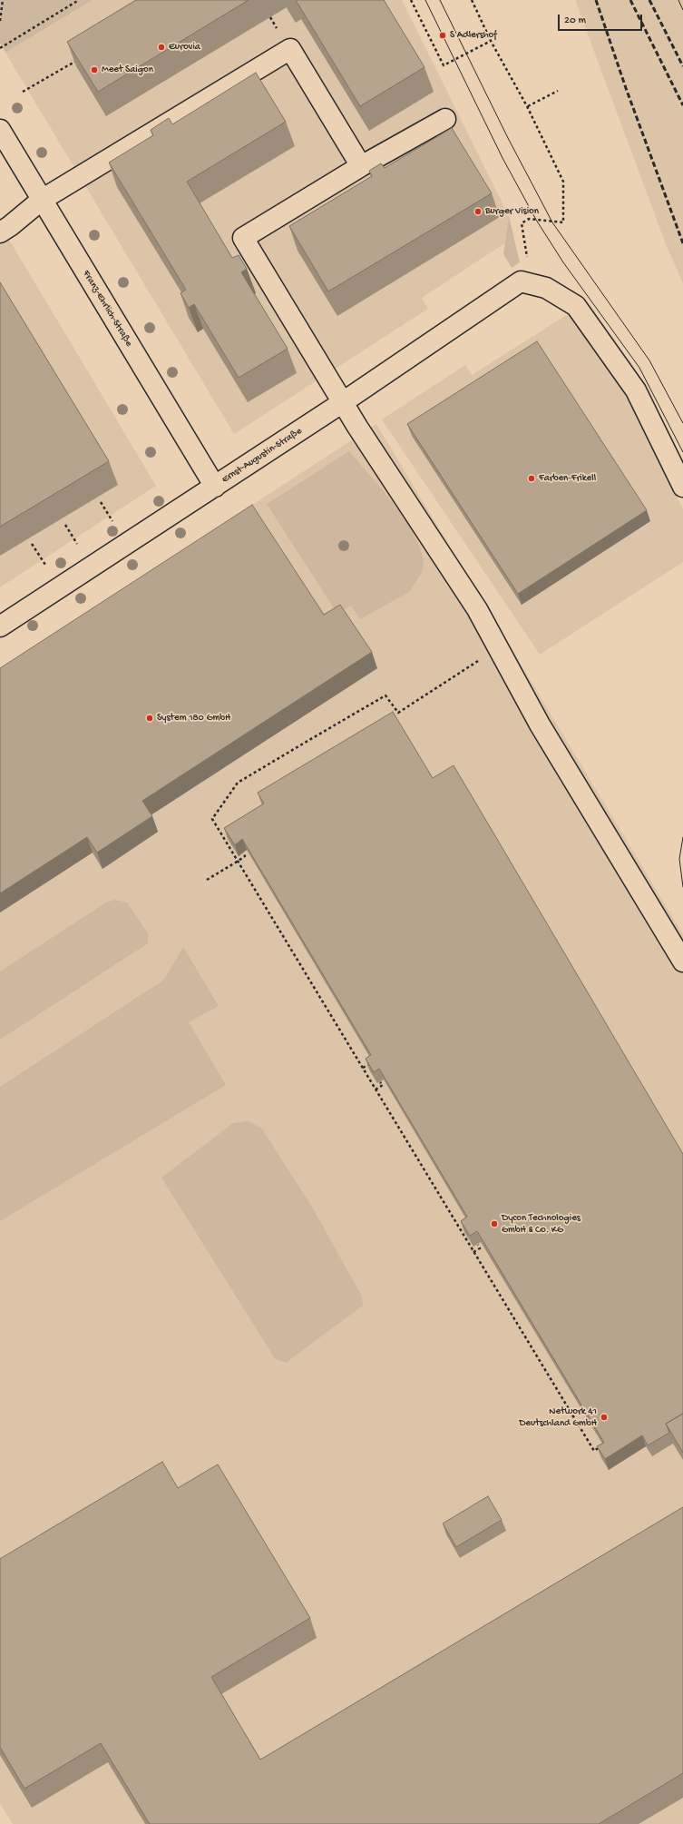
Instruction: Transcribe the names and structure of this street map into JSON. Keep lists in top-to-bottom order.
{
  "streets": {
    "street": ["Franz-Ehrlich-Straße", "Ernst-Augustin-Straße"]
  },
  "crossings": [
    ["Franz-Ehrlich-Straße", "Ernst-Augustin-Straße"]
  ],
  "places": [
    "S Adlershof",
    "Eurovia",
    "Meet Saigon",
    "Burger Vision",
    "Farben-Frikell",
    "System 180 GmbH",
    "Dycon Technologies GmbH & Co. KG",
    "Network 41 Deutschland GmbH"
  ],
  "scale_bar": "20 m"
}
